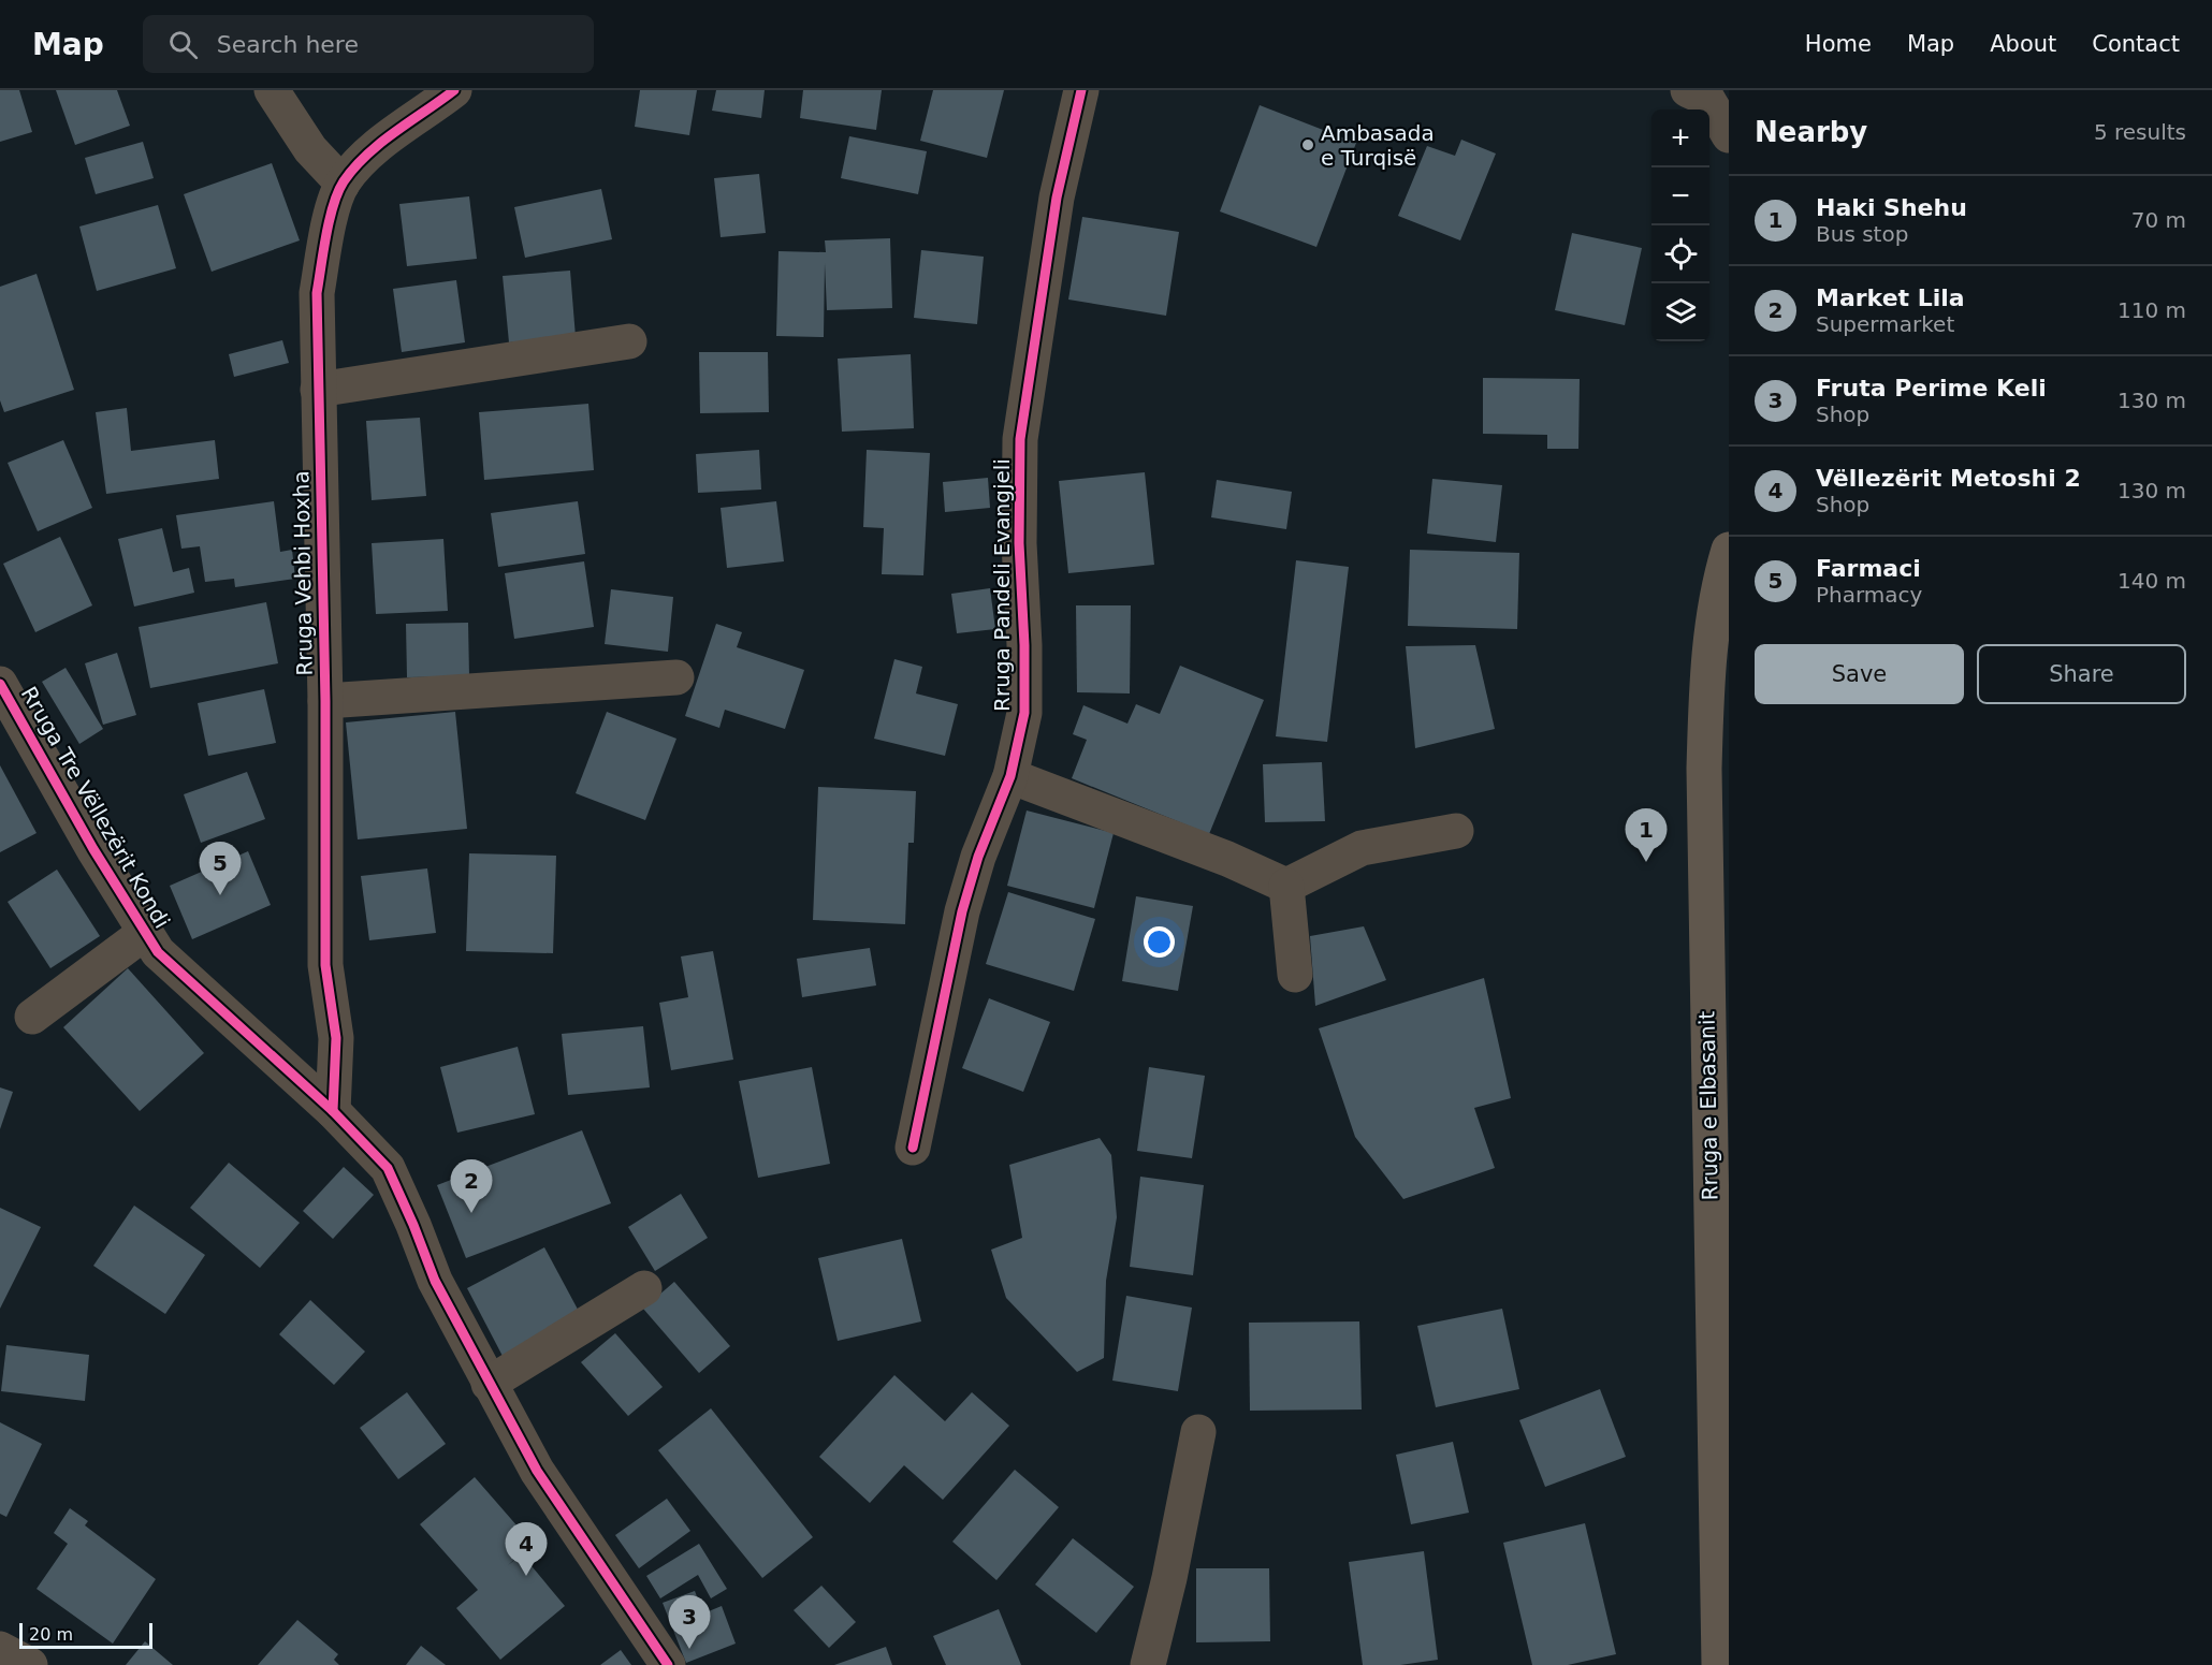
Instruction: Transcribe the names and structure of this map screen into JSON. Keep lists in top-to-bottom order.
{
  "streets": {
    "main road": ["Rruga e Elbasanit"],
    "street": ["Rruga Vehbi Hoxha", "Rruga Pandeli Evangjeli", "Rruga Tre Vëllezërit Kondi"]
  },
  "crossings": [
    ["Rruga Vehbi Hoxha", "Rruga Tre Vëllezërit Kondi"]
  ],
  "places": ["Ambasada e Turqisë"],
  "scale_bar": "20 m",
  "page": {
    "header": "Map",
    "search": "Search here",
    "nav": [
      "Home",
      "Map",
      "About",
      "Contact"
    ],
    "heading": ["Nearby", "5 results"],
    "map_buttons": ["+", "−"],
    "list": [
      {
        "mark": "1",
        "name": "Haki Shehu",
        "note": "Bus stop",
        "value": "70 m"
      },
      {
        "mark": "2",
        "name": "Market Lila",
        "note": "Supermarket",
        "value": "110 m"
      },
      {
        "mark": "3",
        "name": "Fruta Perime Keli",
        "note": "Shop",
        "value": "130 m"
      },
      {
        "mark": "4",
        "name": "Vëllezërit Metoshi 2",
        "note": "Shop",
        "value": "130 m"
      },
      {
        "mark": "5",
        "name": "Farmaci",
        "note": "Pharmacy",
        "value": "140 m"
      }
    ],
    "buttons": ["Save", "Share"],
    "pins": [
      "1",
      "5",
      "2",
      "4",
      "3"
    ],
    "scale": "20 m"
  }
}
